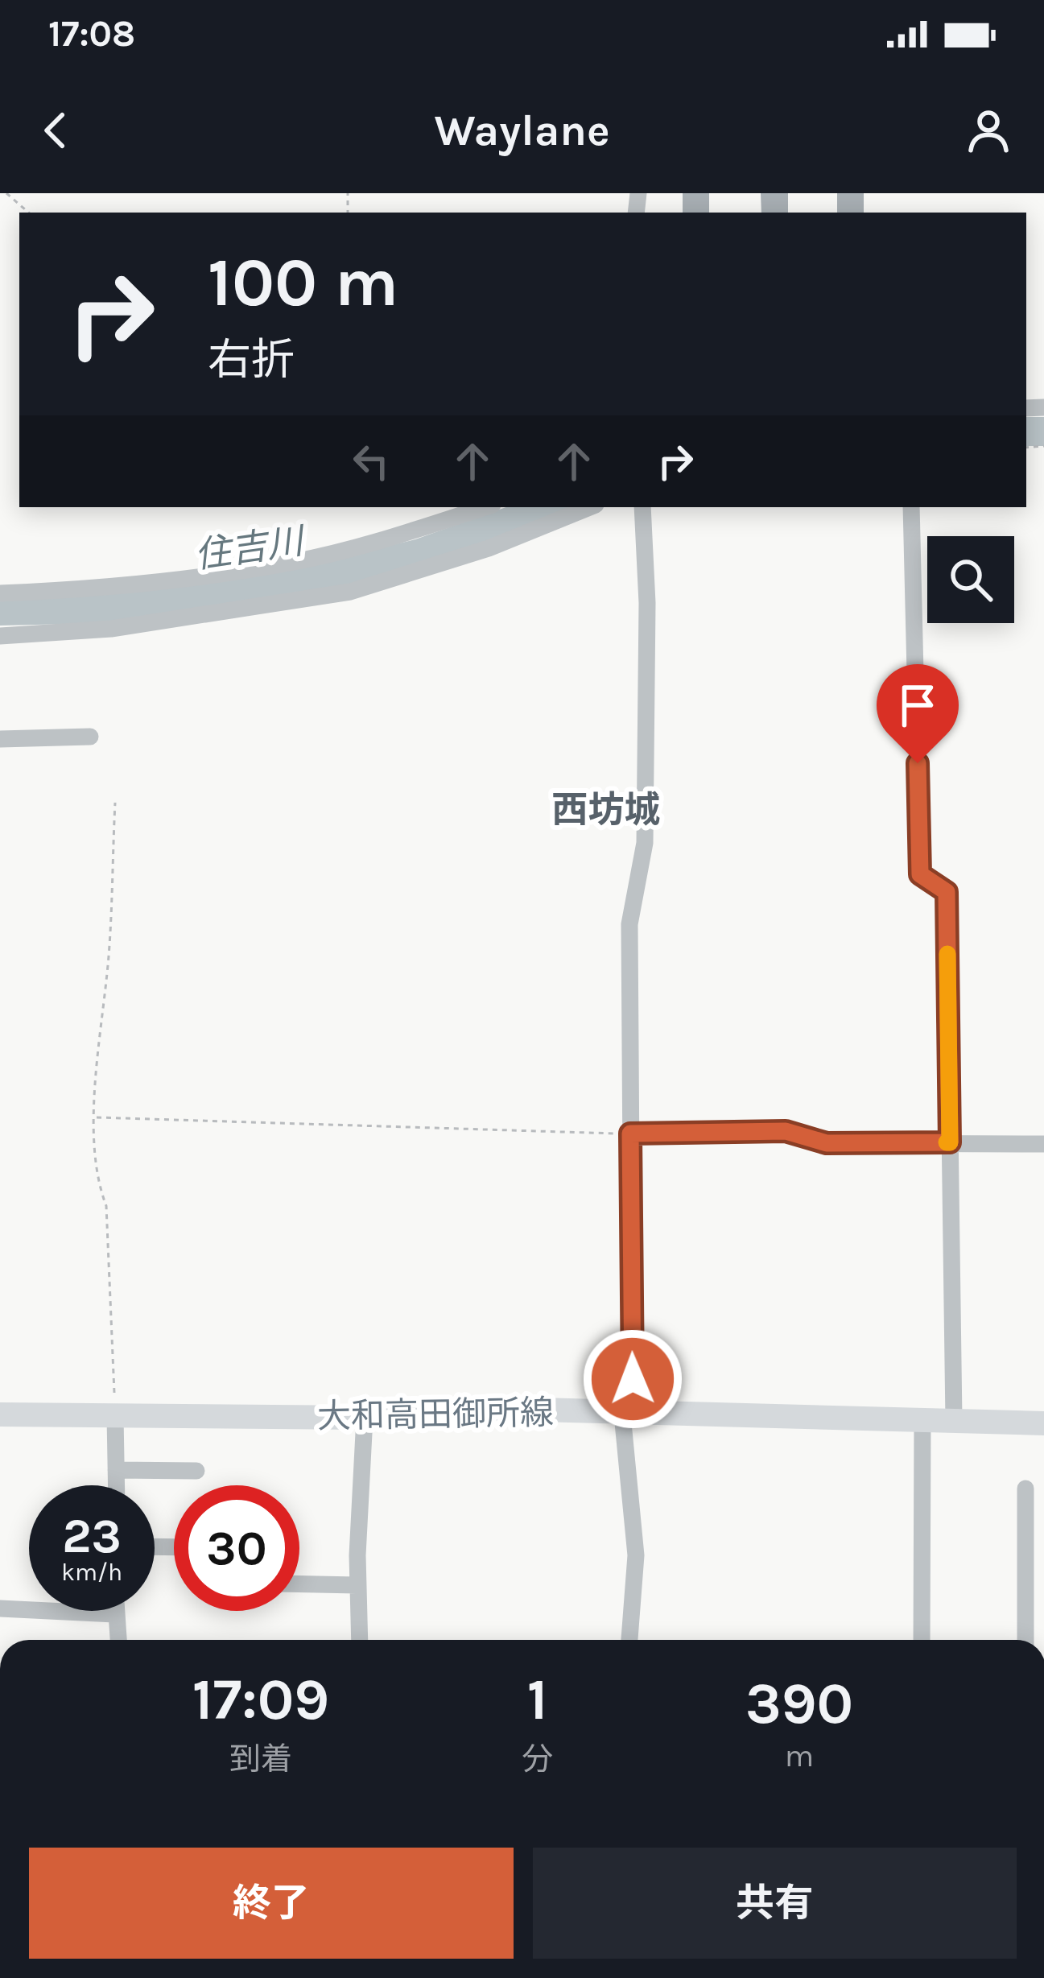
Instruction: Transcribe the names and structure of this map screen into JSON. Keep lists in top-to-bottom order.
{
  "streets": {
    "main road": ["大和高田御所線"]
  },
  "districts": ["西坊城"],
  "water": ["住吉川"],
  "page": {
    "status": "17:08",
    "header": "Waylane",
    "turn": ["100 m", "右折"],
    "speed": "23 km/h",
    "limit": "30",
    "eta": [
      "17:09",
      "到着",
      "1",
      "分",
      "390",
      "m"
    ],
    "buttons": ["終了", "共有"]
  }
}
